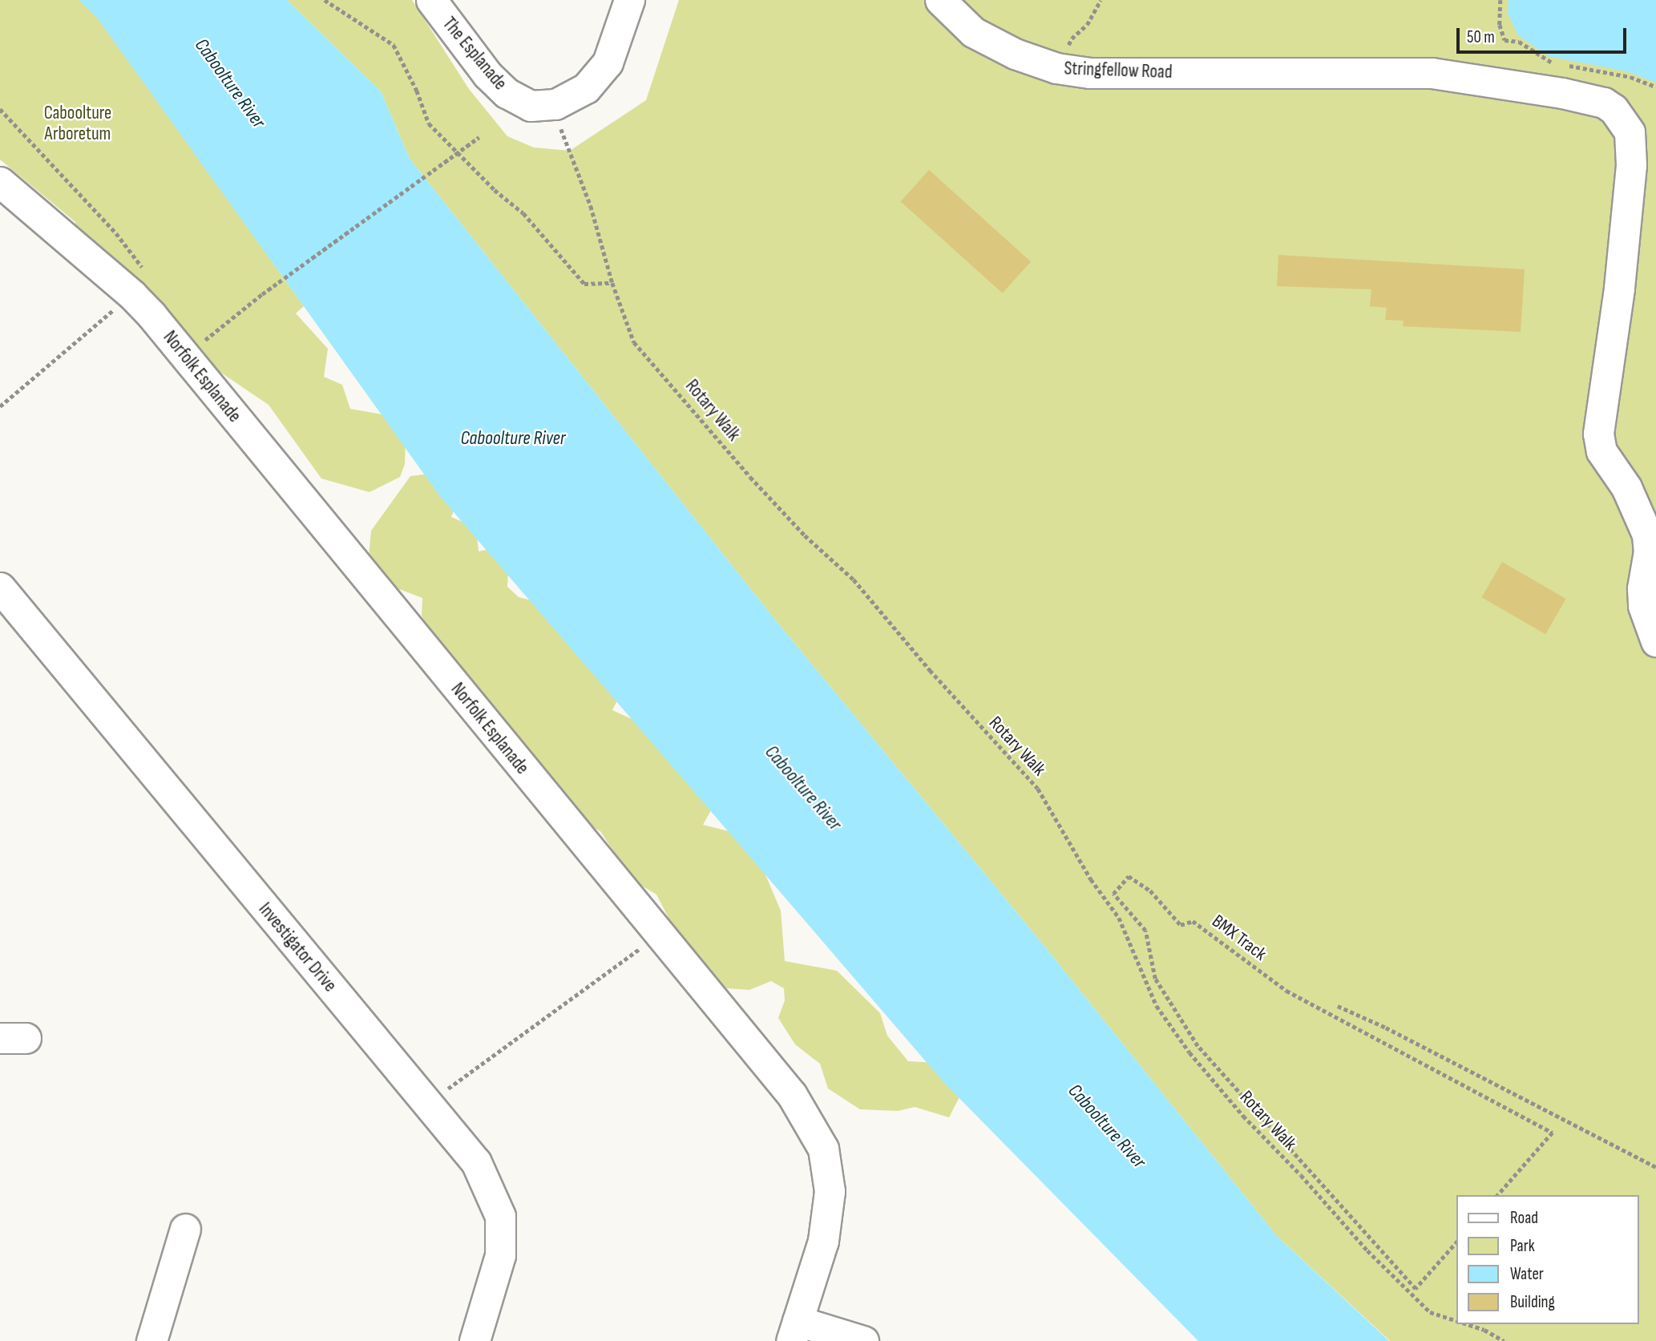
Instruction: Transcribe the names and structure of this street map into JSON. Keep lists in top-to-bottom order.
{
  "streets": {
    "street": [
      "The Esplanade",
      "Stringfellow Road",
      "Norfolk Esplanade",
      "Investigator Drive"
    ],
    "path": ["Rotary Walk", "BMX Track"]
  },
  "crossings": [
    ["The Esplanade", "Rotary Walk"]
  ],
  "water": ["Caboolture River"],
  "parks": ["Caboolture Arboretum"],
  "legend": [
    "Road",
    "Park",
    "Water",
    "Building"
  ],
  "scale_bar": "50 m"
}
